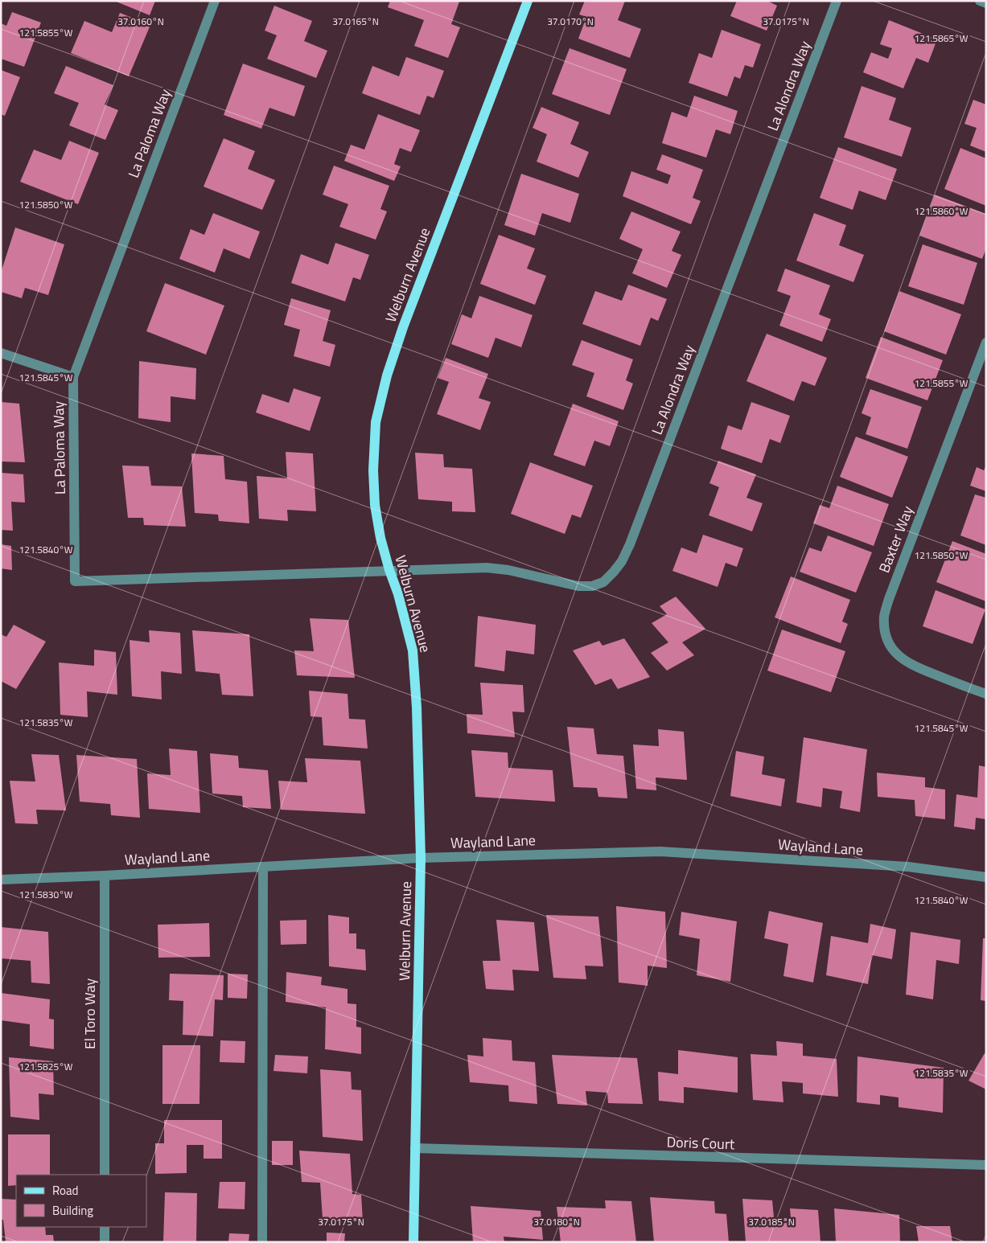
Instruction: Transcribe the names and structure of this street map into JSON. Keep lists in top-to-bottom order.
{
  "streets": {
    "main road": ["Welburn Avenue"],
    "street": [
      "La Alondra Way",
      "La Paloma Way",
      "Baxter Way",
      "Wayland Lane",
      "El Toro Way",
      "Doris Court"
    ]
  },
  "crossings": [
    ["La Alondra Way", "La Paloma Way"],
    ["La Alondra Way", "Welburn Avenue"],
    ["La Paloma Way", "Welburn Avenue"],
    ["Welburn Avenue", "Wayland Lane"],
    ["Welburn Avenue", "Doris Court"],
    ["Wayland Lane", "El Toro Way"]
  ],
  "legend": ["Road", "Building"],
  "coordinates": [
    "37.0160°N",
    "37.0165°N",
    "37.0170°N",
    "37.0175°N",
    "121.5855°W",
    "121.5865°W",
    "121.5850°W",
    "121.5860°W",
    "121.5845°W",
    "121.5840°W",
    "121.5835°W",
    "121.5830°W",
    "121.5825°W",
    "37.0180°N",
    "37.0185°N"
  ]
}
